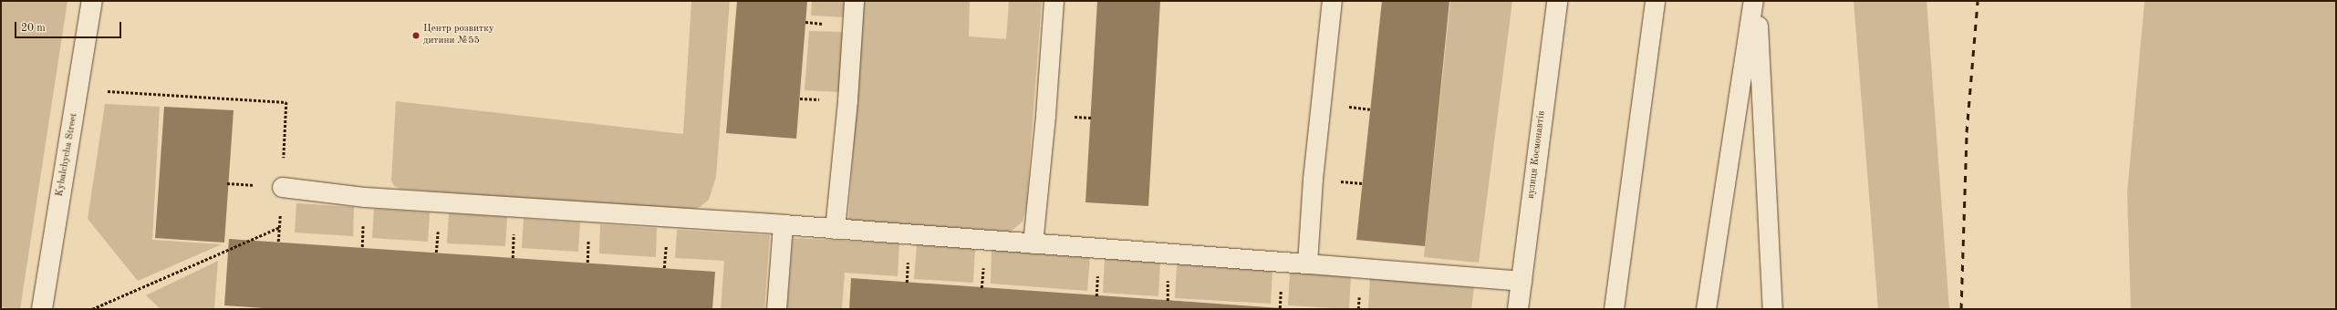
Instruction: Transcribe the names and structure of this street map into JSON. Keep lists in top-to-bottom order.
{
  "streets": {
    "street": ["Kybalchycha Street", "вулиця Космонавтів"]
  },
  "places": ["Центр розвитку дитини №55"],
  "scale_bar": "20 m"
}
